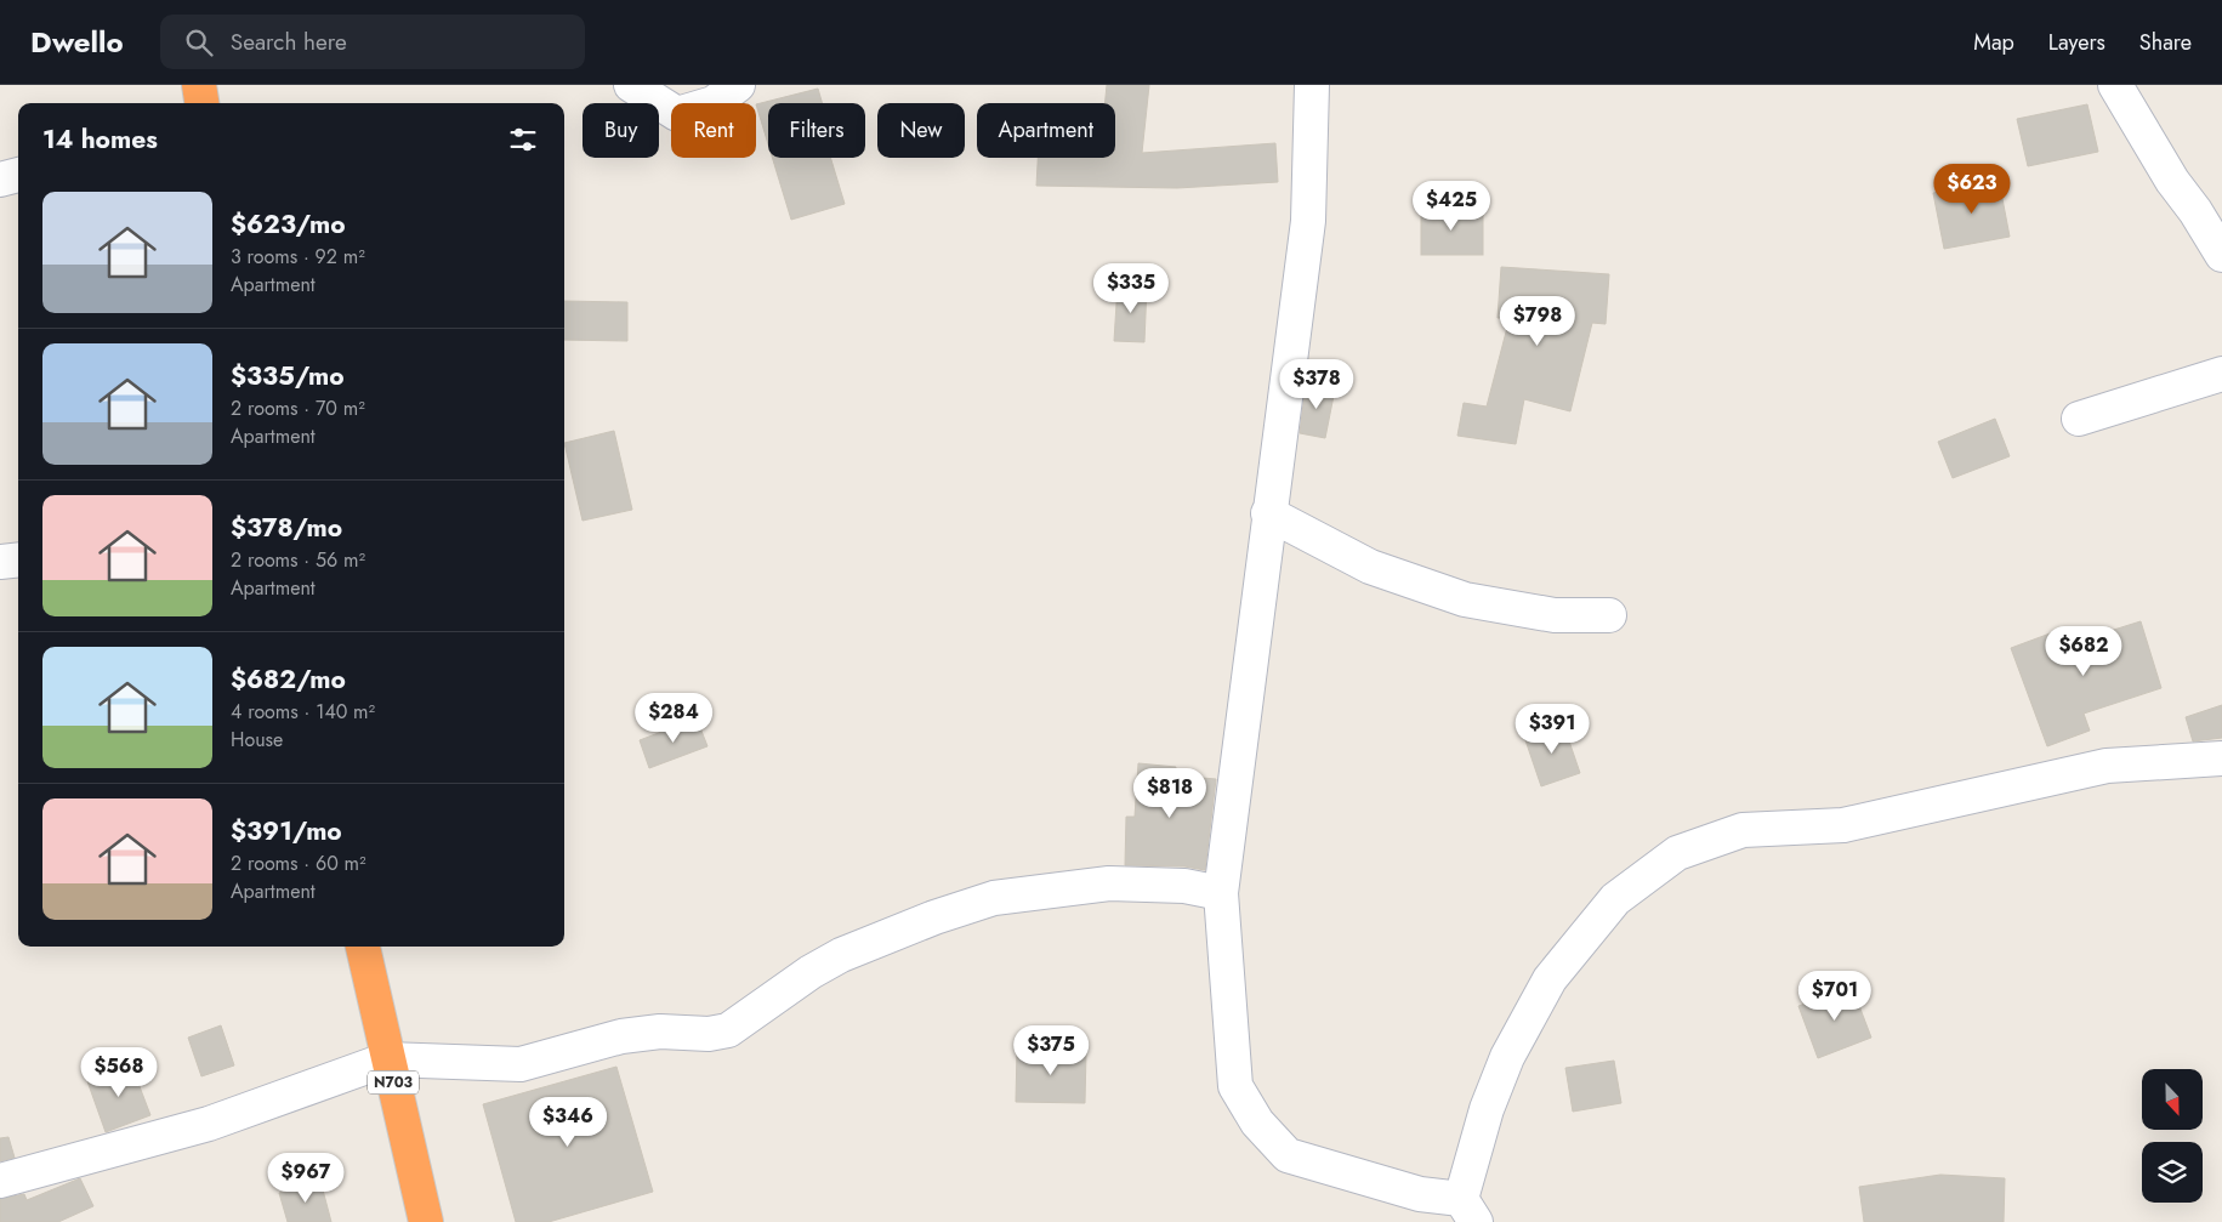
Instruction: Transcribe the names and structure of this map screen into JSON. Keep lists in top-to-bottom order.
{
  "streets": {
    "highway": ["N703"]
  },
  "north": "bottom",
  "page": {
    "header": "Dwello",
    "search": "Search here",
    "nav": ["Map", "Layers", "Share"],
    "chip": [
      "Buy",
      "Rent",
      "Filters",
      "New",
      "Apartment"
    ],
    "heading": "14 homes",
    "price": [
      "$623",
      "$425",
      "$335",
      "$798",
      "$378",
      "$682",
      "$284",
      "$391",
      "$818",
      "$701",
      "$375",
      "$568",
      "$346",
      "$967"
    ],
    "list": [
      {
        "name": "$623/mo",
        "note": "3 rooms · 92 m² · Apartment"
      },
      {
        "name": "$335/mo",
        "note": "2 rooms · 70 m² · Apartment"
      },
      {
        "name": "$378/mo",
        "note": "2 rooms · 56 m² · Apartment"
      },
      {
        "name": "$682/mo",
        "note": "4 rooms · 140 m² · House"
      },
      {
        "name": "$391/mo",
        "note": "2 rooms · 60 m² · Apartment"
      }
    ]
  }
}
